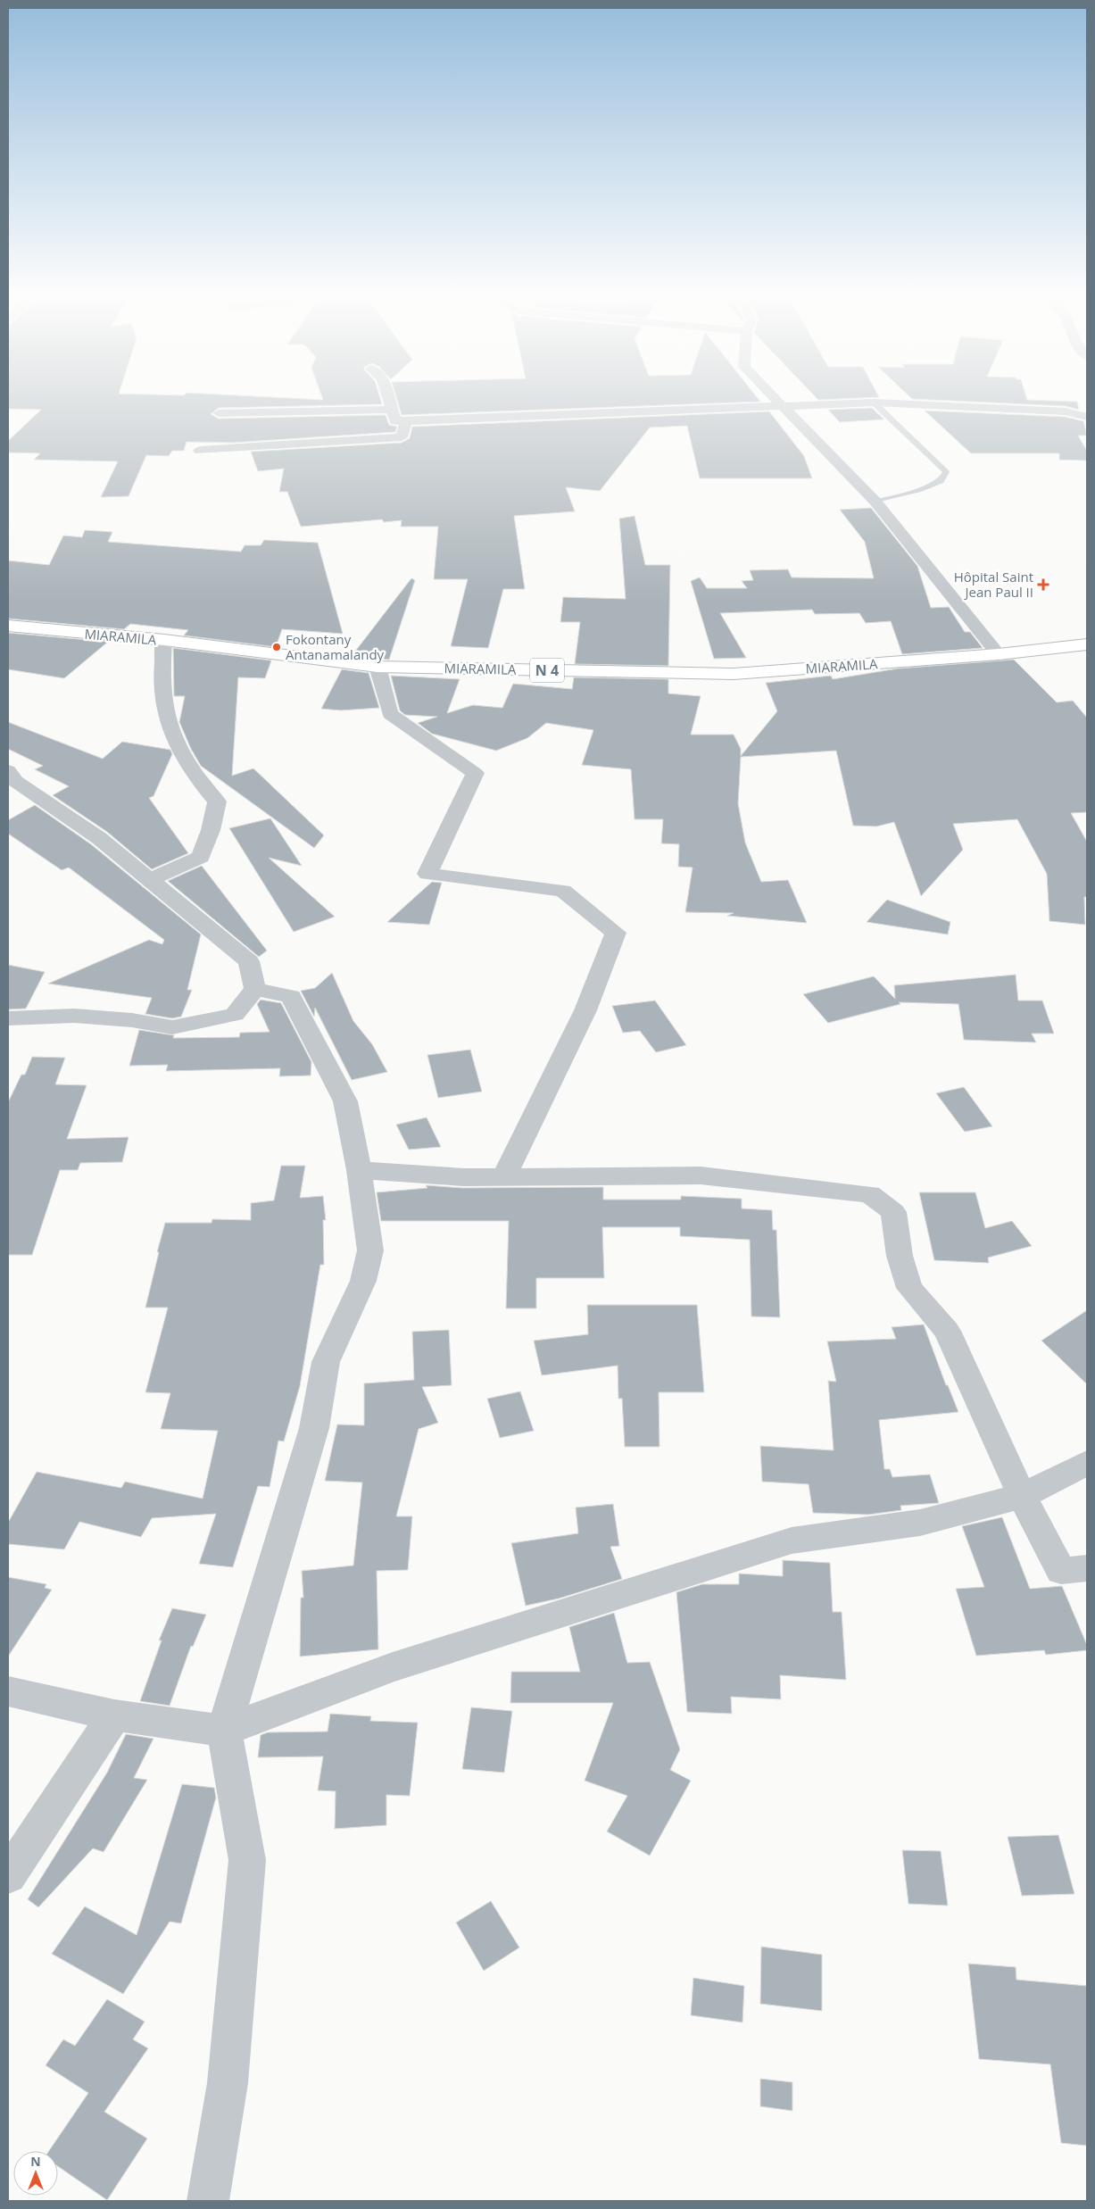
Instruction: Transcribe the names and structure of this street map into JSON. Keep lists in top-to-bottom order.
{
  "streets": {
    "main road": ["MIARAMILA", "N 4"]
  },
  "places": {
    "health": ["Hôpital Saint Jean Paul II"],
    "other": ["Fokontany Antanamalandy"]
  },
  "north": "top"
}
